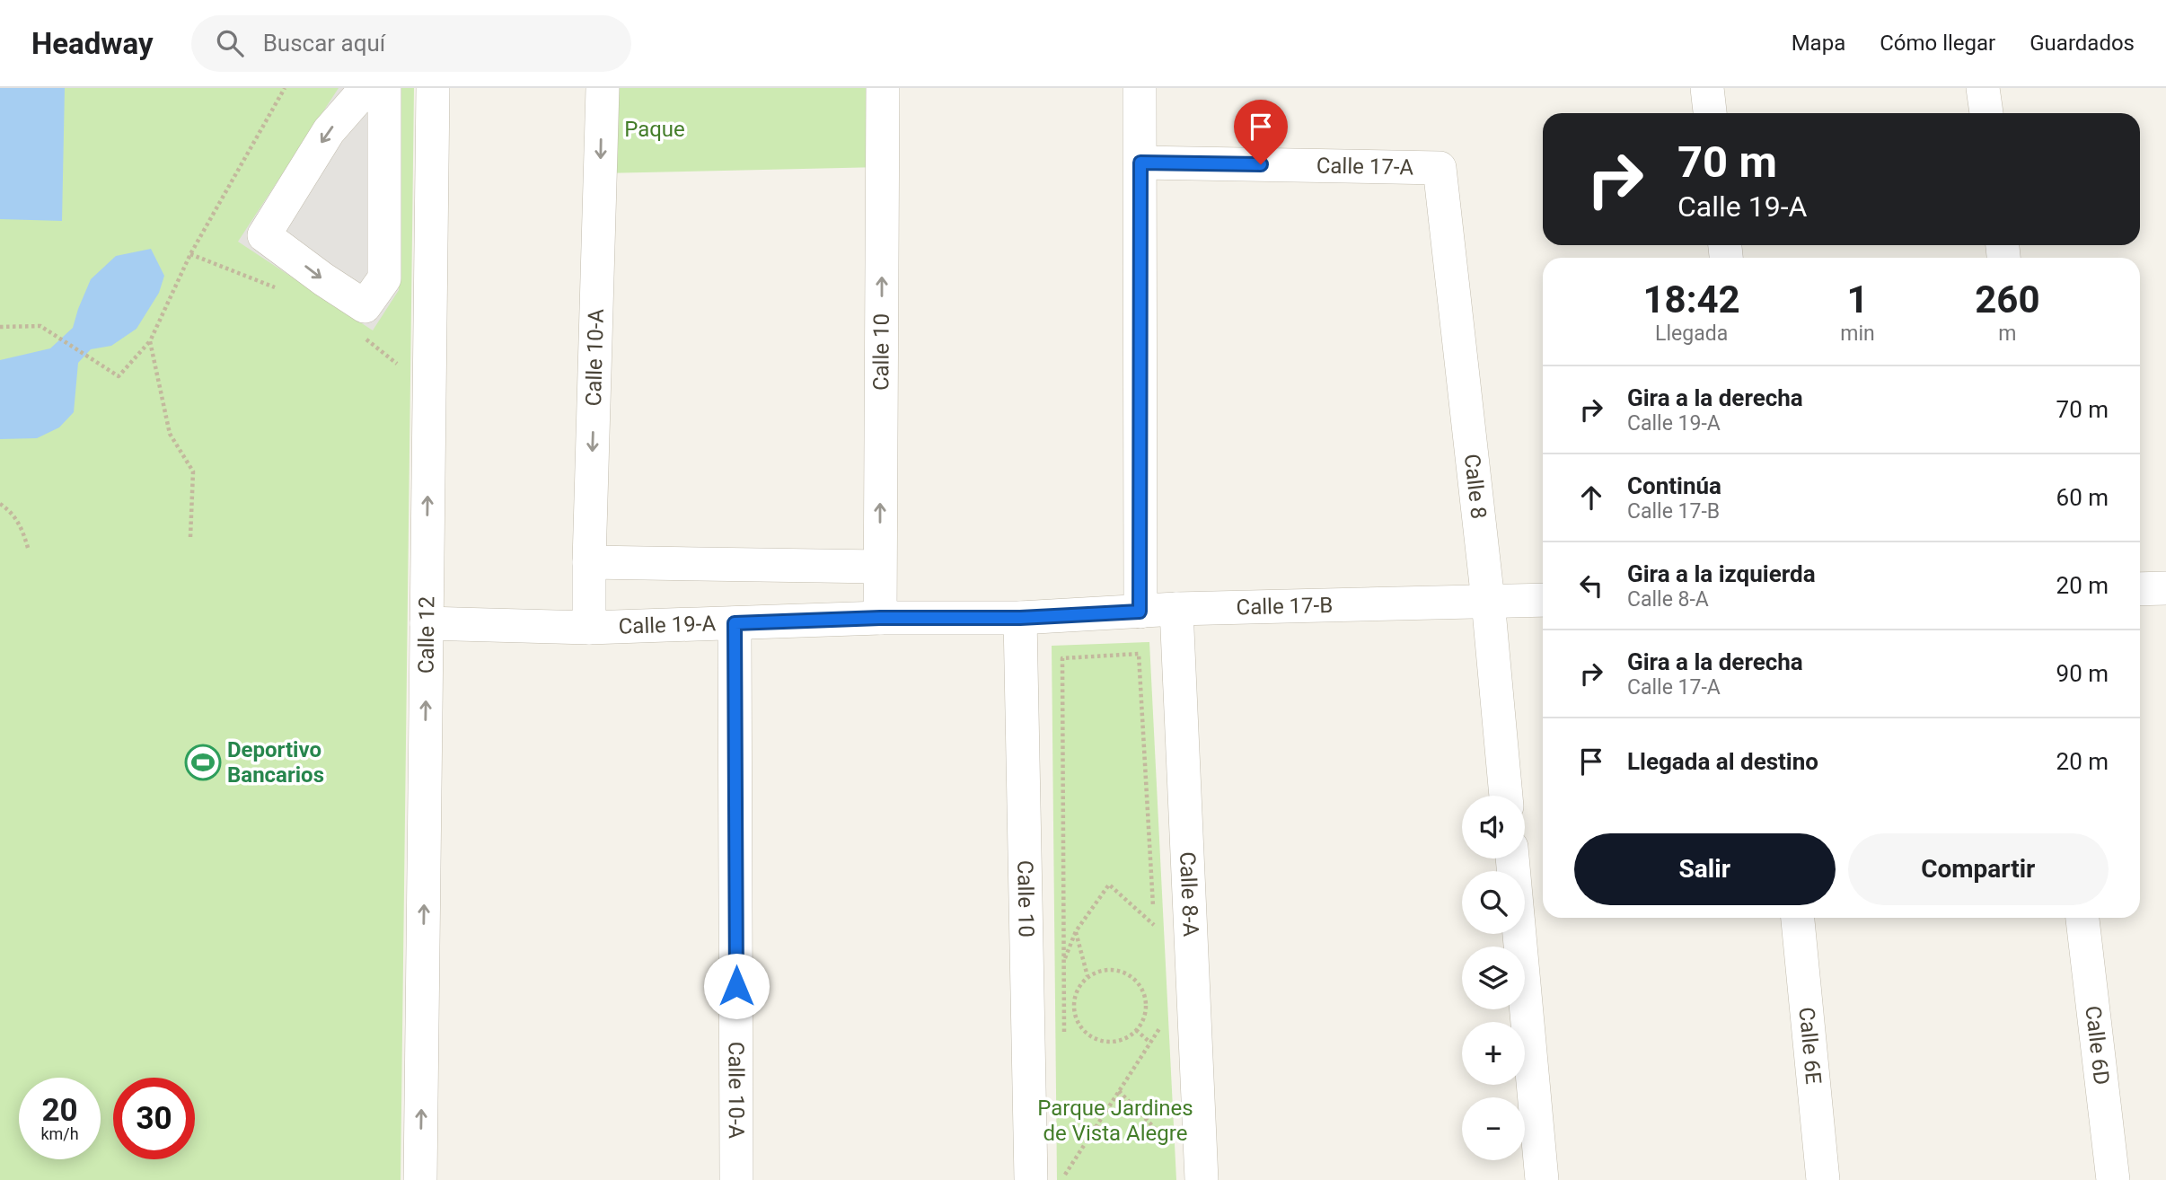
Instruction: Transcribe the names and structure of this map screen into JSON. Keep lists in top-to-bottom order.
{
  "streets": {
    "street": [
      "Calle 17-A",
      "Calle 10",
      "Calle 10-A",
      "Calle 8",
      "Calle 17-B",
      "Calle 19-A",
      "Calle 12",
      "Calle 8-A",
      "Calle 6E",
      "Calle 6D"
    ]
  },
  "crossings": [
    ["Calle 17-A", "Calle 8"],
    ["Calle 10", "Calle 17-B"],
    ["Calle 10", "Calle 19-A"],
    ["Calle 10-A", "Calle 19-A"],
    ["Calle 8", "Calle 17-B"],
    ["Calle 17-B", "Calle 19-A"],
    ["Calle 17-B", "Calle 8-A"],
    ["Calle 19-A", "Calle 12"]
  ],
  "one_way": ["Calle 10-A", "Calle 12"],
  "parks": ["Paque", "Parque Jardines de Vista Alegre"],
  "places": {
    "sports": ["Deportivo Bancarios"]
  },
  "page": {
    "header": "Headway",
    "search": "Buscar aquí",
    "nav": ["Mapa", "Cómo llegar", "Guardados"],
    "turn": ["70 m", "Calle 19-A"],
    "eta": [
      "18:42",
      "Llegada",
      "1",
      "min",
      "260",
      "m"
    ],
    "list": [
      {
        "name": "Gira a la derecha",
        "note": "Calle 19-A",
        "value": "70 m"
      },
      {
        "name": "Continúa",
        "note": "Calle 17-B",
        "value": "60 m"
      },
      {
        "name": "Gira a la izquierda",
        "note": "Calle 8-A",
        "value": "20 m"
      },
      {
        "name": "Gira a la derecha",
        "note": "Calle 17-A",
        "value": "90 m"
      },
      {
        "name": "Llegada al destino",
        "value": "20 m"
      }
    ],
    "map_buttons": ["+", "−"],
    "buttons": ["Salir", "Compartir"],
    "speed": "20 km/h",
    "limit": "30"
  }
}
